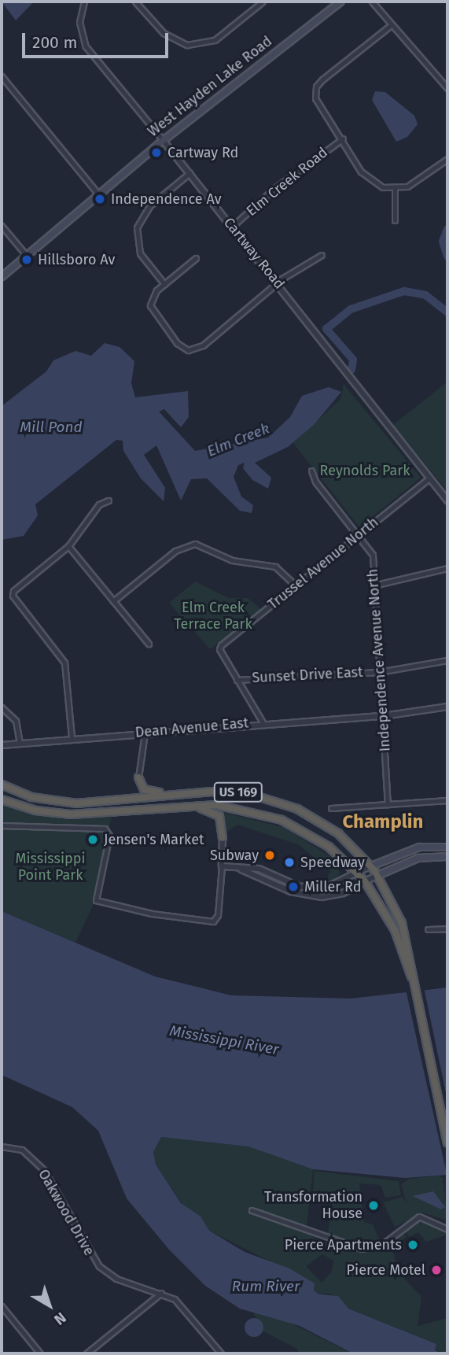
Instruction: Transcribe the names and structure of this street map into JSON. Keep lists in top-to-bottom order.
{
  "streets": {
    "highway": ["US 169"],
    "main road": ["West Hayden Lake Road"],
    "street": [
      "Elm Creek Road",
      "Cartway Road",
      "Trussel Avenue North",
      "Independence Avenue North",
      "Sunset Drive East",
      "Dean Avenue East",
      "Oakwood Drive"
    ]
  },
  "crossings": [
    ["West Hayden Lake Road", "Cartway Road"],
    ["Elm Creek Road", "Cartway Road"],
    ["Cartway Road", "Trussel Avenue North"],
    ["Trussel Avenue North", "Independence Avenue North"],
    ["Trussel Avenue North", "Sunset Drive East"],
    ["Independence Avenue North", "Sunset Drive East"],
    ["Independence Avenue North", "Dean Avenue East"]
  ],
  "districts": ["Champlin"],
  "water": [
    "Mill Pond",
    "Elm Creek",
    "Mississippi River",
    "Rum River"
  ],
  "parks": ["Reynolds Park", "Elm Creek Terrace Park", "Mississippi Point Park"],
  "places": [
    "Cartway Rd",
    "Independence Av",
    "Hillsboro Av",
    "Jensen's Market",
    "Subway",
    "Speedway",
    "Miller Rd",
    "Transformation House",
    "Pierce Apartments",
    "Pierce Motel"
  ],
  "scale_bar": "200 m",
  "north": "bottom right"
}
